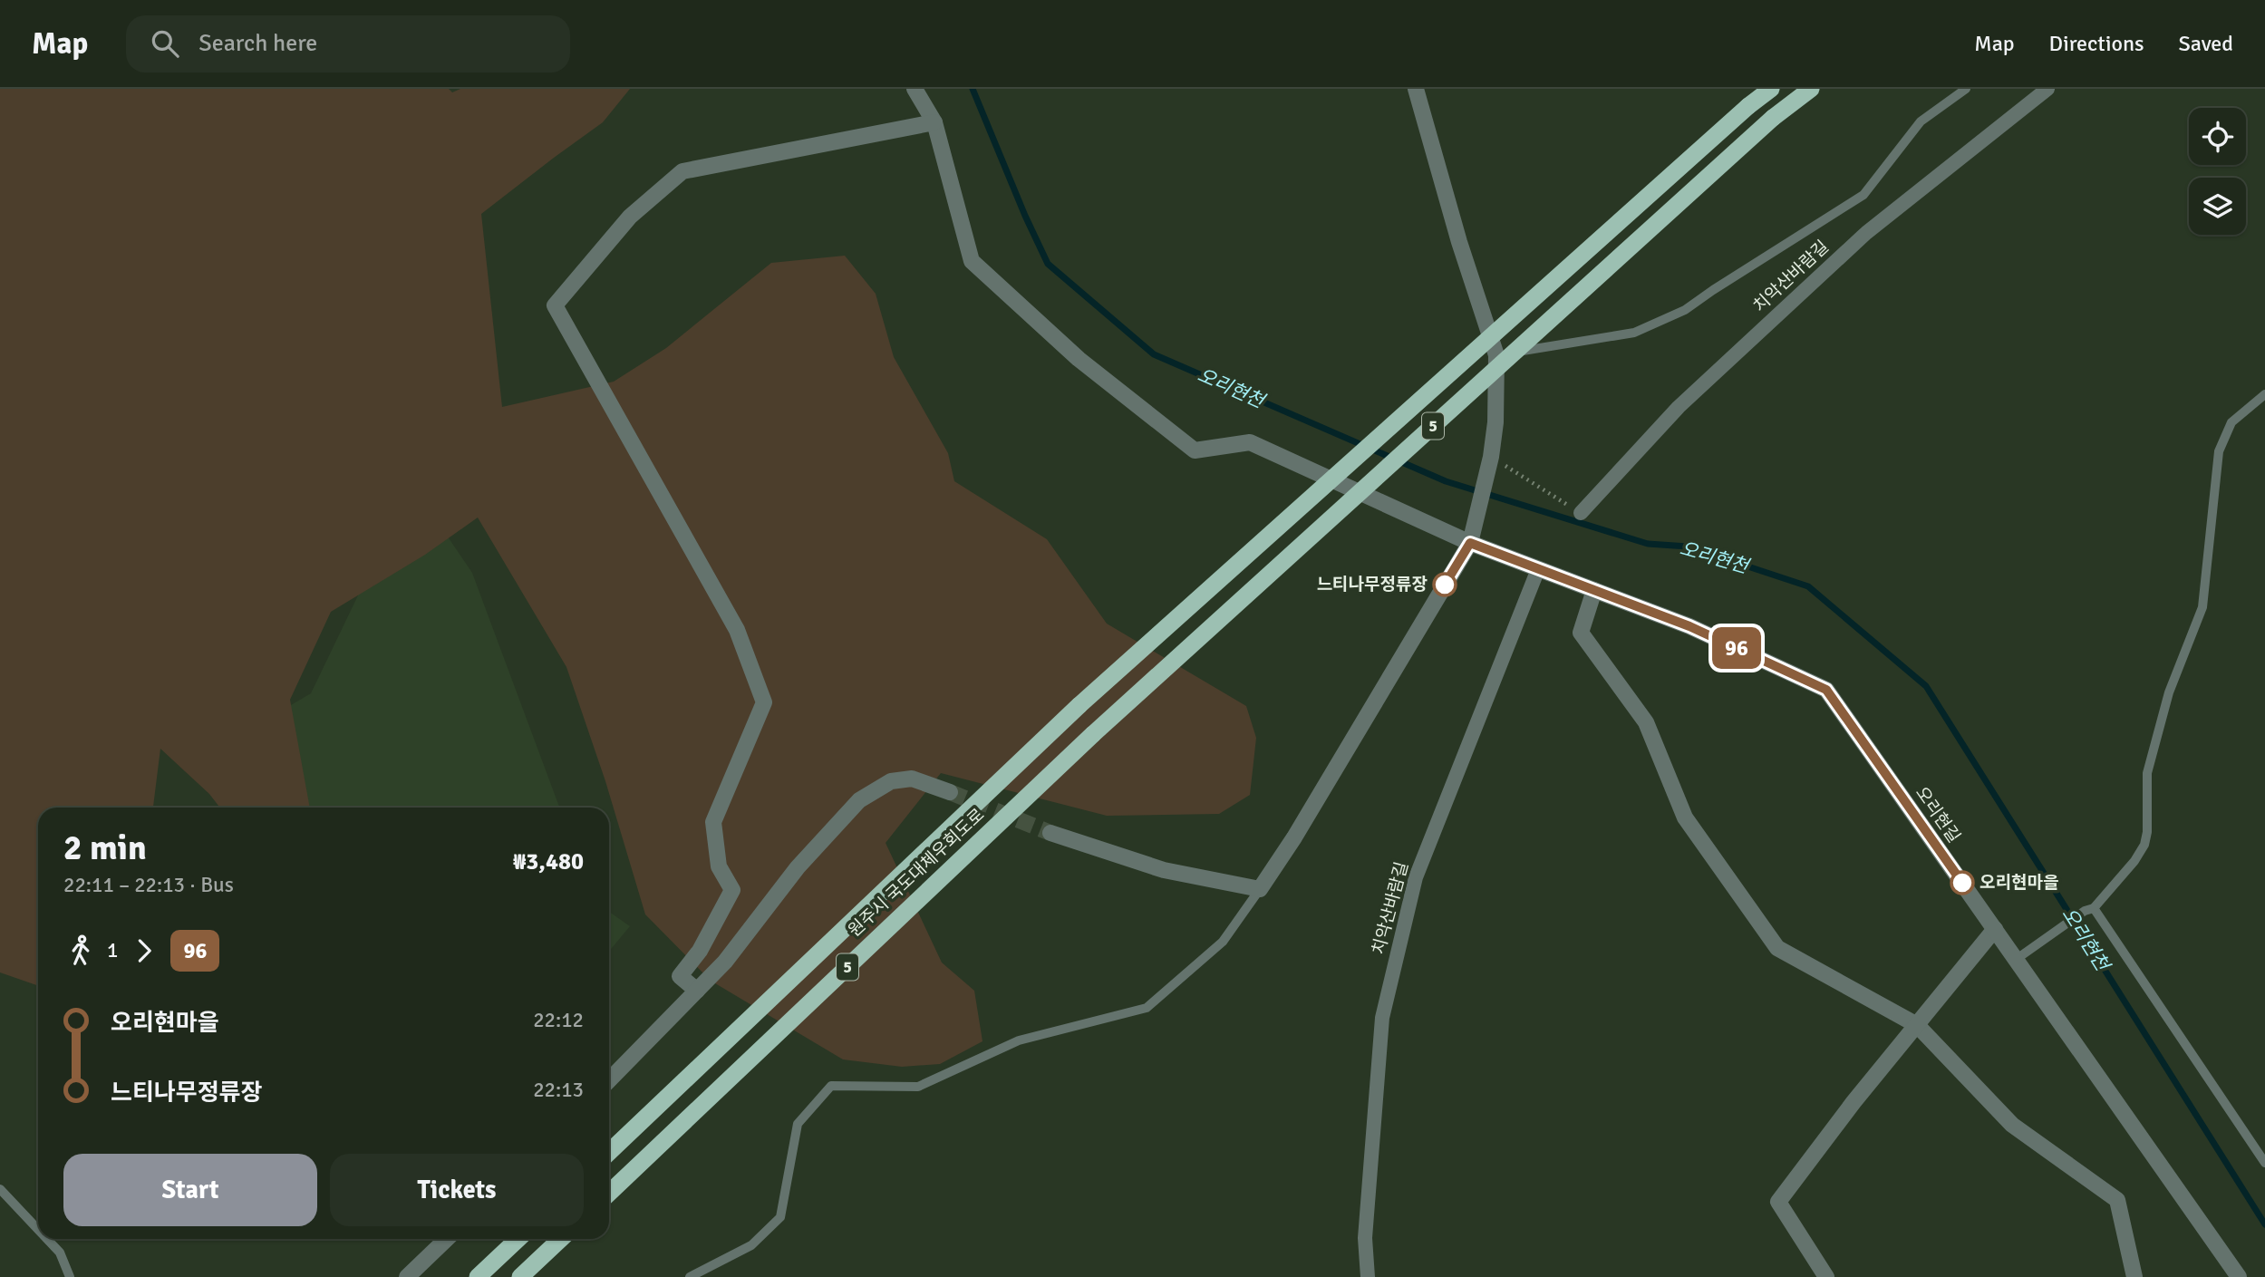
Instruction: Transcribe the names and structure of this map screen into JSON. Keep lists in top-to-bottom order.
{
  "streets": {
    "highway": ["5", "원주시 국도대체우회도로"],
    "street": ["치악산바람길", "오리현길"]
  },
  "crossings": [
    ["치악산바람길", "오리현길"]
  ],
  "water": ["오리현천"],
  "places": ["느티나무정류장", "오리현마을"],
  "lines": ["bus line 96"],
  "page": {
    "header": "Map",
    "search": "Search here",
    "nav": ["Map", "Directions", "Saved"],
    "on_map": "96",
    "heading": ["2 min", "22:11 – 22:13 · Bus", "₩3,480"],
    "legs": ["1", "96"],
    "list": [
      {
        "name": "오리현마을",
        "value": "22:12"
      },
      {
        "name": "느티나무정류장",
        "value": "22:13"
      }
    ],
    "buttons": ["Start", "Tickets"]
  }
}
